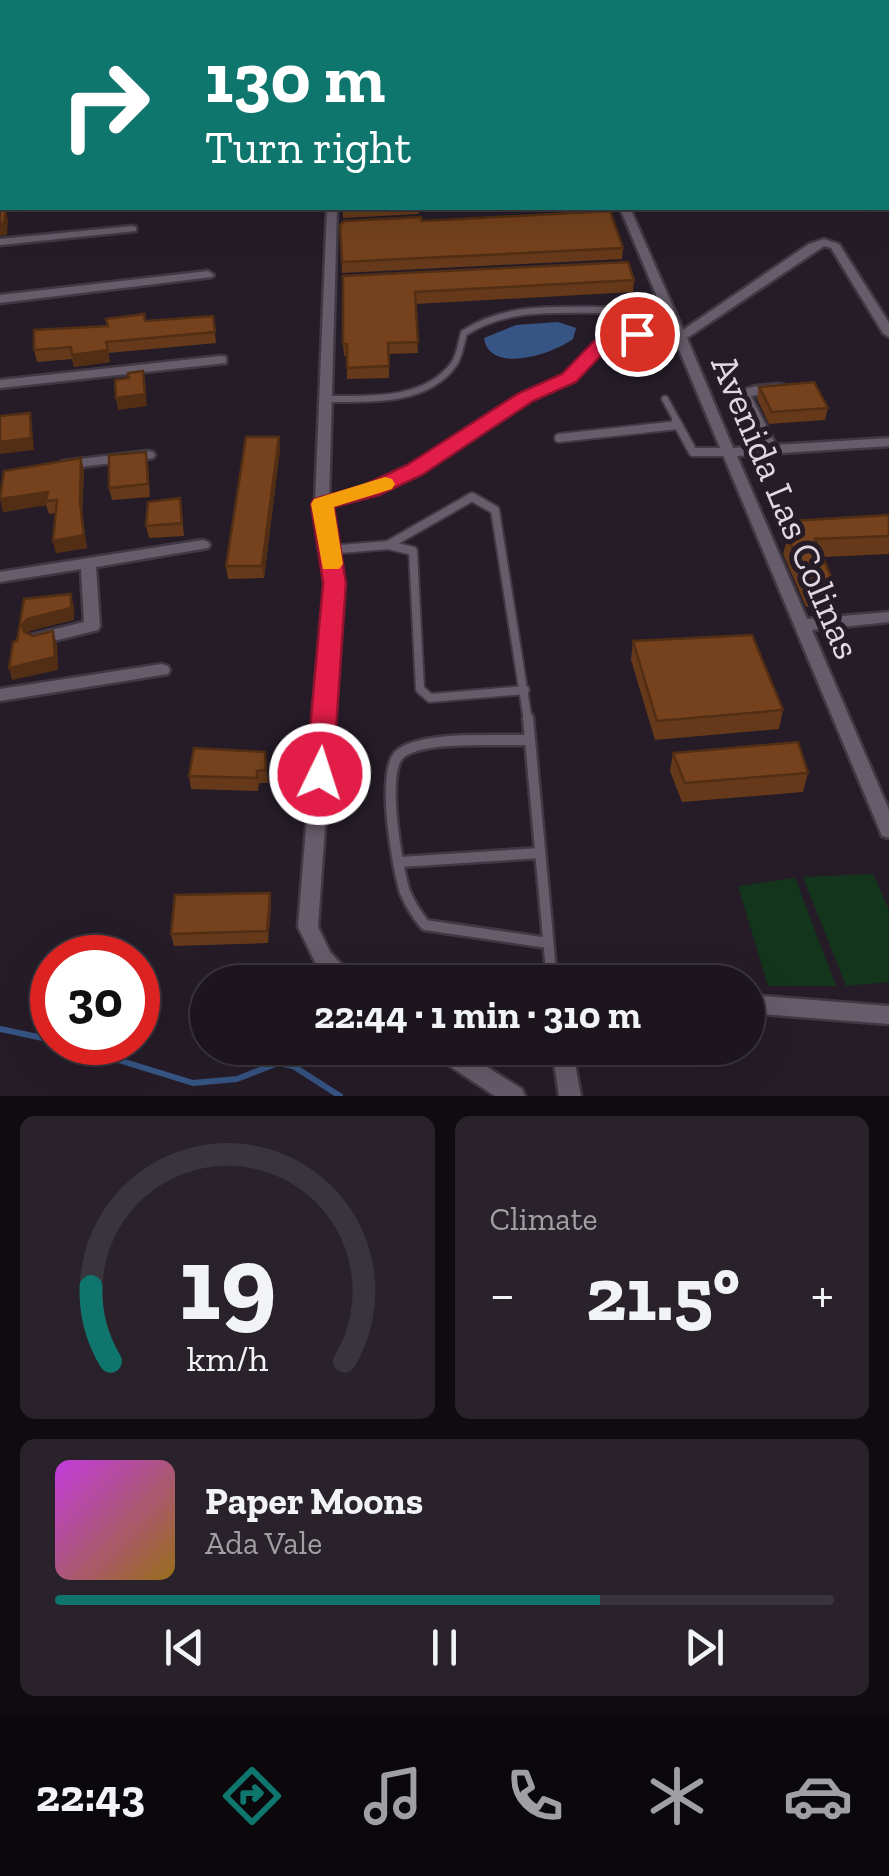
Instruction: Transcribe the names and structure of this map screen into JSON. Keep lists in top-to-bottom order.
{
  "streets": {
    "street": ["Avenida Las Colinas"]
  },
  "page": {
    "turn": ["130 m", "Turn right"],
    "limit": "30",
    "trip": "22:44 · 1 min · 310 m",
    "tile": "Climate",
    "heat": ["−", "21.5°", "+"],
    "song": ["Paper Moons", "Ada Vale"],
    "tabs": "22:43",
    "gauge": ["19", "km/h"]
  }
}
